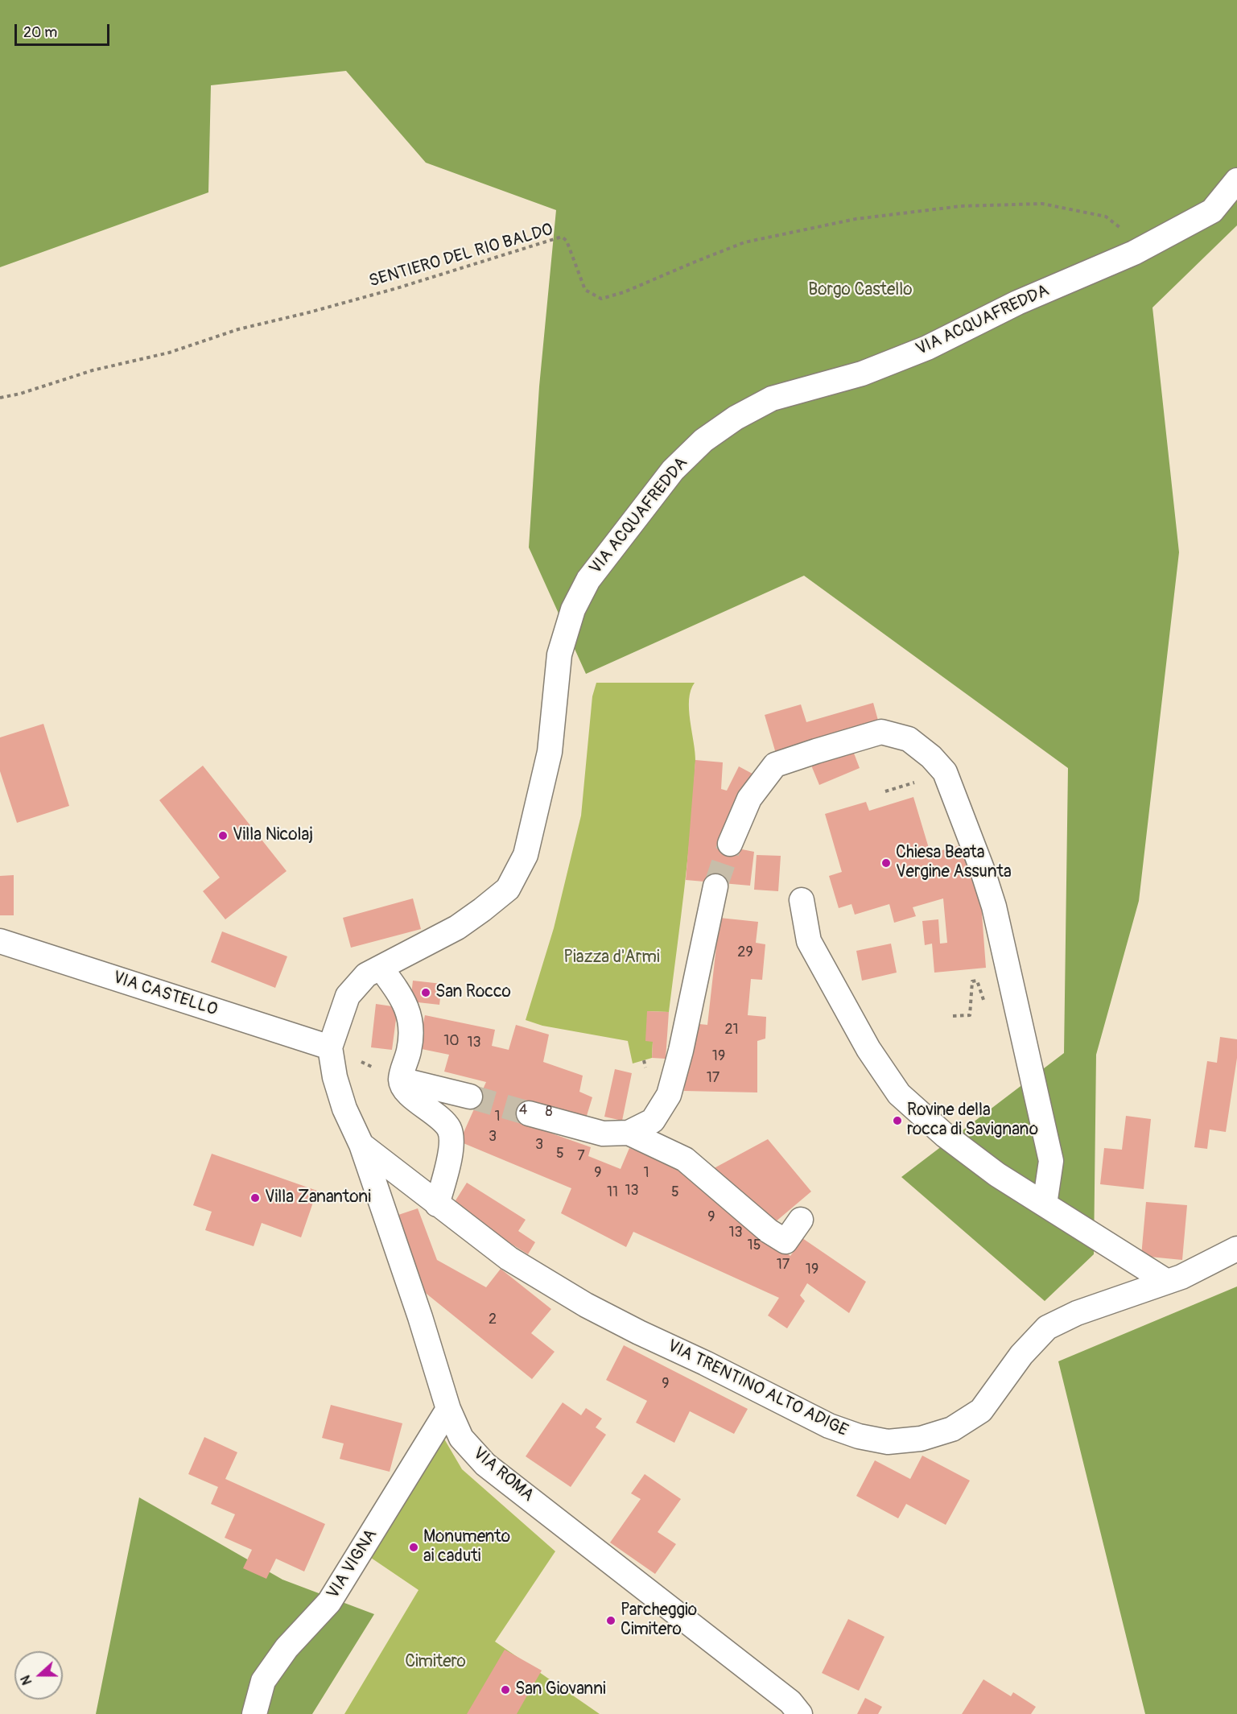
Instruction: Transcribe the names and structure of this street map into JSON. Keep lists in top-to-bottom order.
{
  "streets": {
    "street": [
      "VIA ACQUAFREDDA",
      "VIA CASTELLO",
      "VIA TRENTINO ALTO ADIGE",
      "VIA ROMA",
      "VIA VIGNA"
    ],
    "path": ["SENTIERO DEL RIO BALDO"]
  },
  "crossings": [
    ["SENTIERO DEL RIO BALDO", "VIA ACQUAFREDDA"],
    ["VIA ACQUAFREDDA", "VIA CASTELLO"],
    ["VIA ACQUAFREDDA", "VIA ROMA"],
    ["VIA CASTELLO", "VIA ROMA"],
    ["VIA TRENTINO ALTO ADIGE", "VIA ROMA"],
    ["VIA ROMA", "VIA VIGNA"]
  ],
  "parks": ["Borgo Castello", "Piazza d'Armi", "Cimitero"],
  "places": [
    "Villa Nicolaj",
    "Chiesa Beata Vergine Assunta",
    "San Rocco",
    "Rovine della rocca di Savignano",
    "Villa Zanantoni",
    "Monumento ai caduti",
    "Parcheggio Cimitero",
    "San Giovanni"
  ],
  "house_numbers": [
    "29",
    "21",
    "10",
    "13",
    "19",
    "17",
    "4",
    "8",
    "1",
    "3",
    "3",
    "5",
    "7",
    "9",
    "1",
    "13",
    "11",
    "5",
    "9",
    "13",
    "15",
    "17",
    "19",
    "2",
    "9"
  ],
  "scale_bar": "20 m",
  "north": "left"
}
